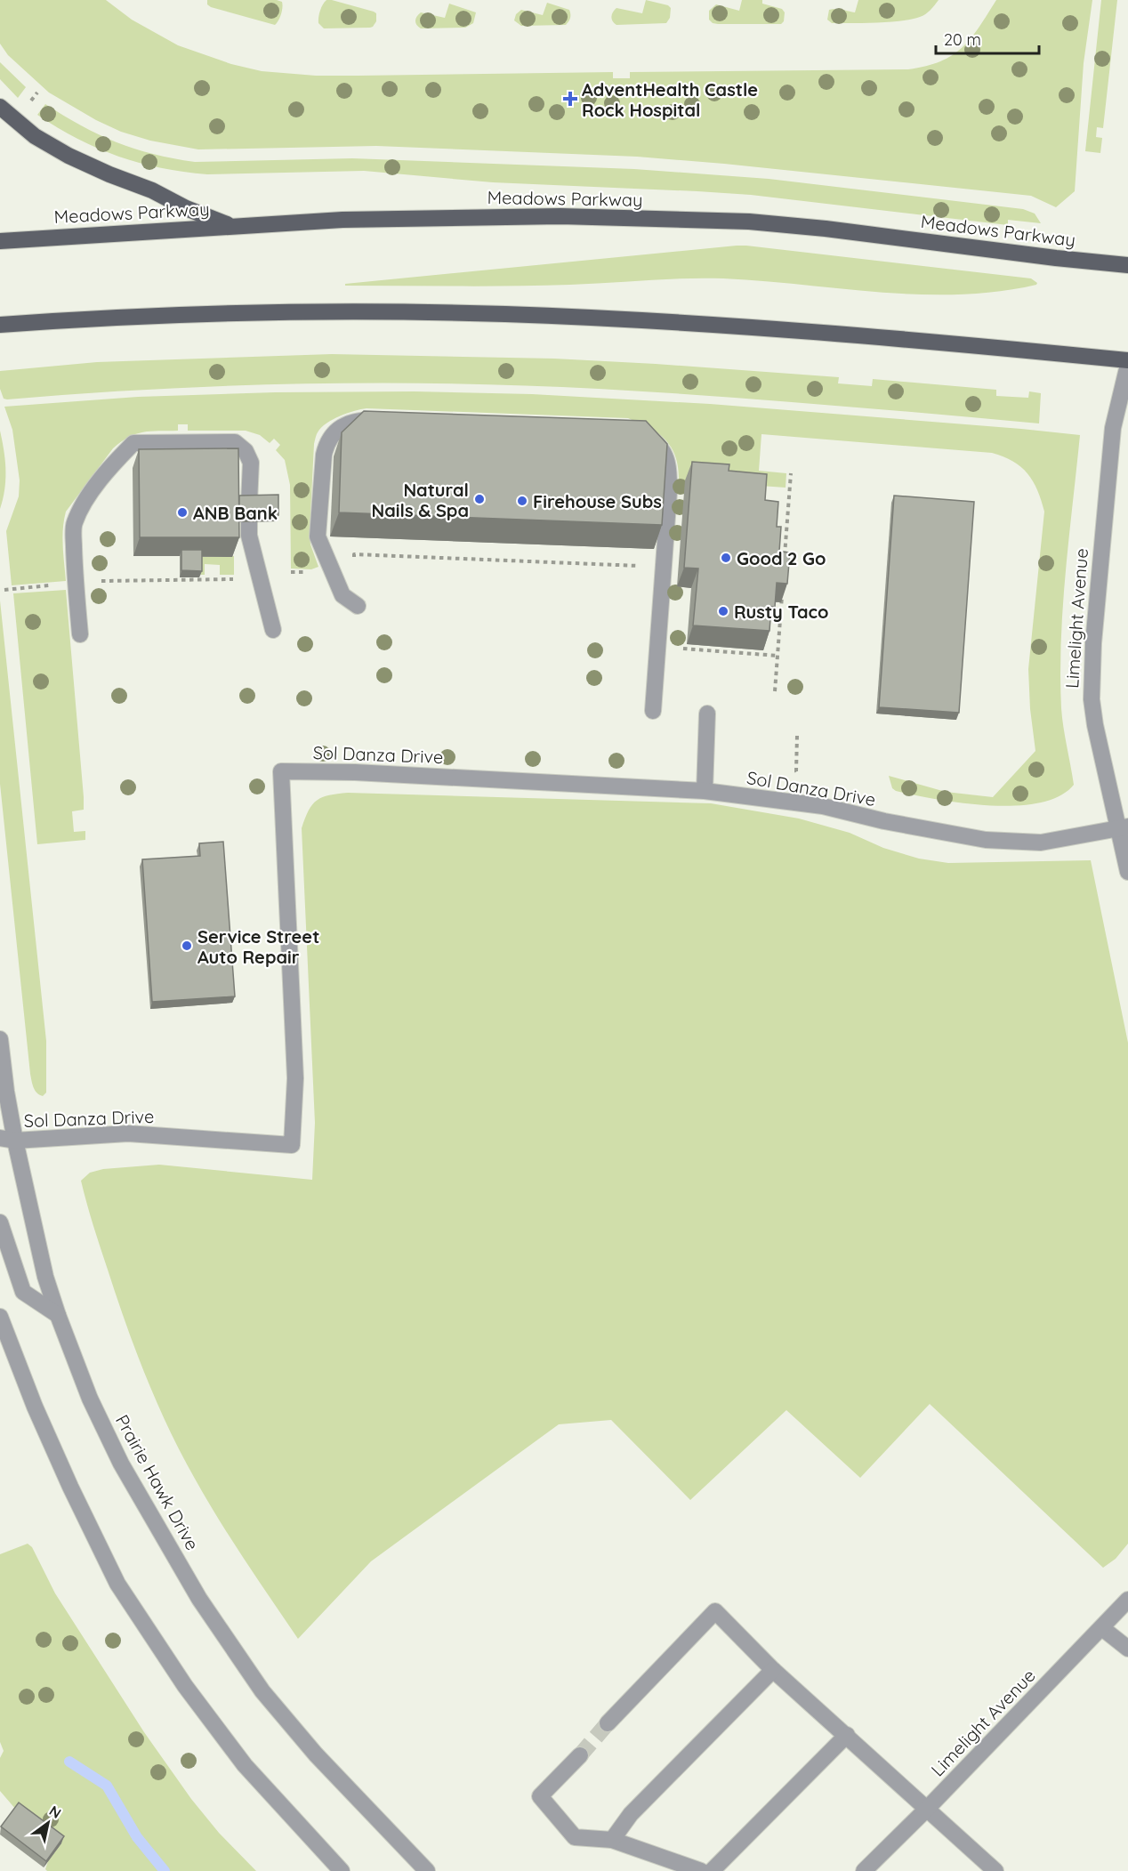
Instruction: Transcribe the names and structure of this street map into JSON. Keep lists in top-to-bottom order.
{
  "streets": {
    "main road": ["Meadows Parkway"],
    "street": ["Limelight Avenue", "Sol Danza Drive", "Prairie Hawk Drive"]
  },
  "crossings": [
    ["Limelight Avenue", "Sol Danza Drive"],
    ["Sol Danza Drive", "Prairie Hawk Drive"]
  ],
  "places": {
    "health": ["AdventHealth Castle Rock Hospital"],
    "other": [
      "Natural Nails & Spa",
      "Firehouse Subs",
      "ANB Bank",
      "Good 2 Go",
      "Rusty Taco",
      "Service Street Auto Repair"
    ]
  },
  "scale_bar": "20 m",
  "north": "top right"
}
